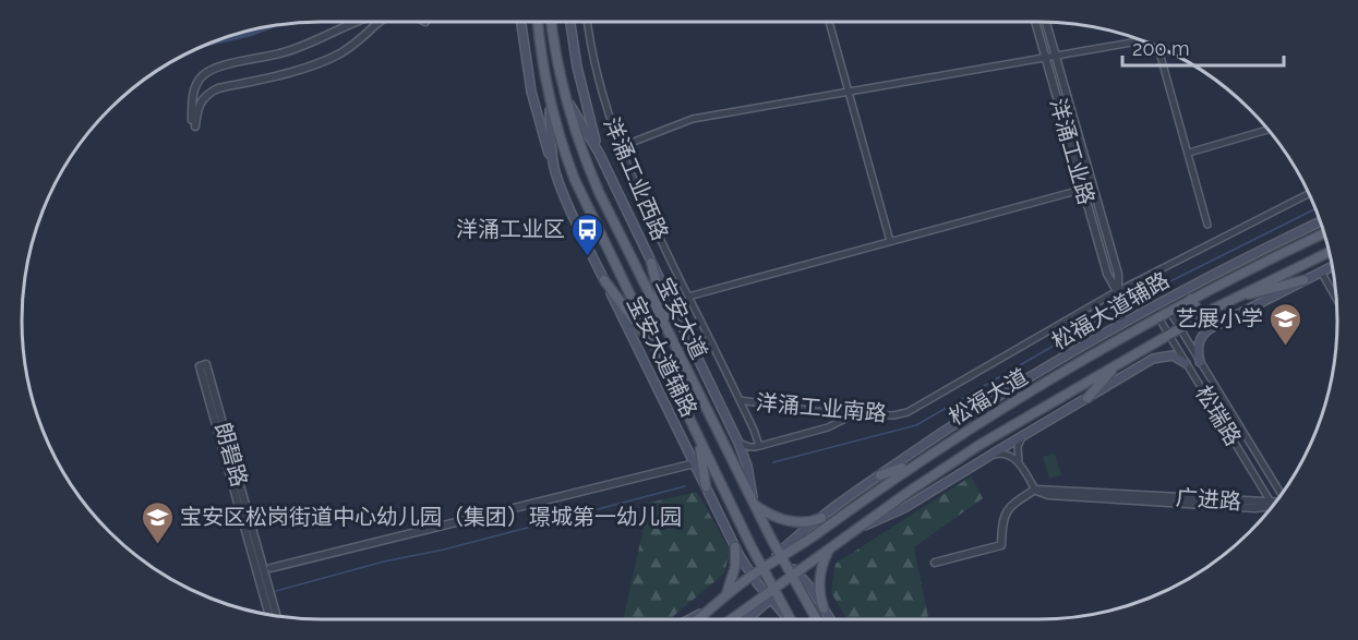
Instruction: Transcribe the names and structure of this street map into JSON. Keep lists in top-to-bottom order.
{
  "streets": {
    "main road": [
      "松福大道辅路",
      "宝安大道",
      "宝安大道辅路",
      "松福大道"
    ],
    "street": [
      "洋涌工业路",
      "洋涌工业西路",
      "洋涌工业南路",
      "松瑞路",
      "朗碧路",
      "广进路"
    ]
  },
  "crossings": [
    ["洋涌工业路", "松福大道辅路"],
    ["洋涌工业路", "洋涌工业南路"],
    ["洋涌工业西路", "洋涌工业南路"],
    ["松福大道辅路", "宝安大道"],
    ["松福大道辅路", "松福大道"],
    ["宝安大道", "宝安大道辅路"],
    ["宝安大道", "松福大道"],
    ["宝安大道辅路", "松福大道"],
    ["松福大道", "松瑞路"],
    ["松瑞路", "广进路"]
  ],
  "places": {
    "bus stop": ["洋涌工业区"],
    "school or university": ["艺展小学", "宝安区松岗街道中心幼儿园（集团）璟城第一幼儿园"]
  },
  "scale_bar": "200 m"
}
